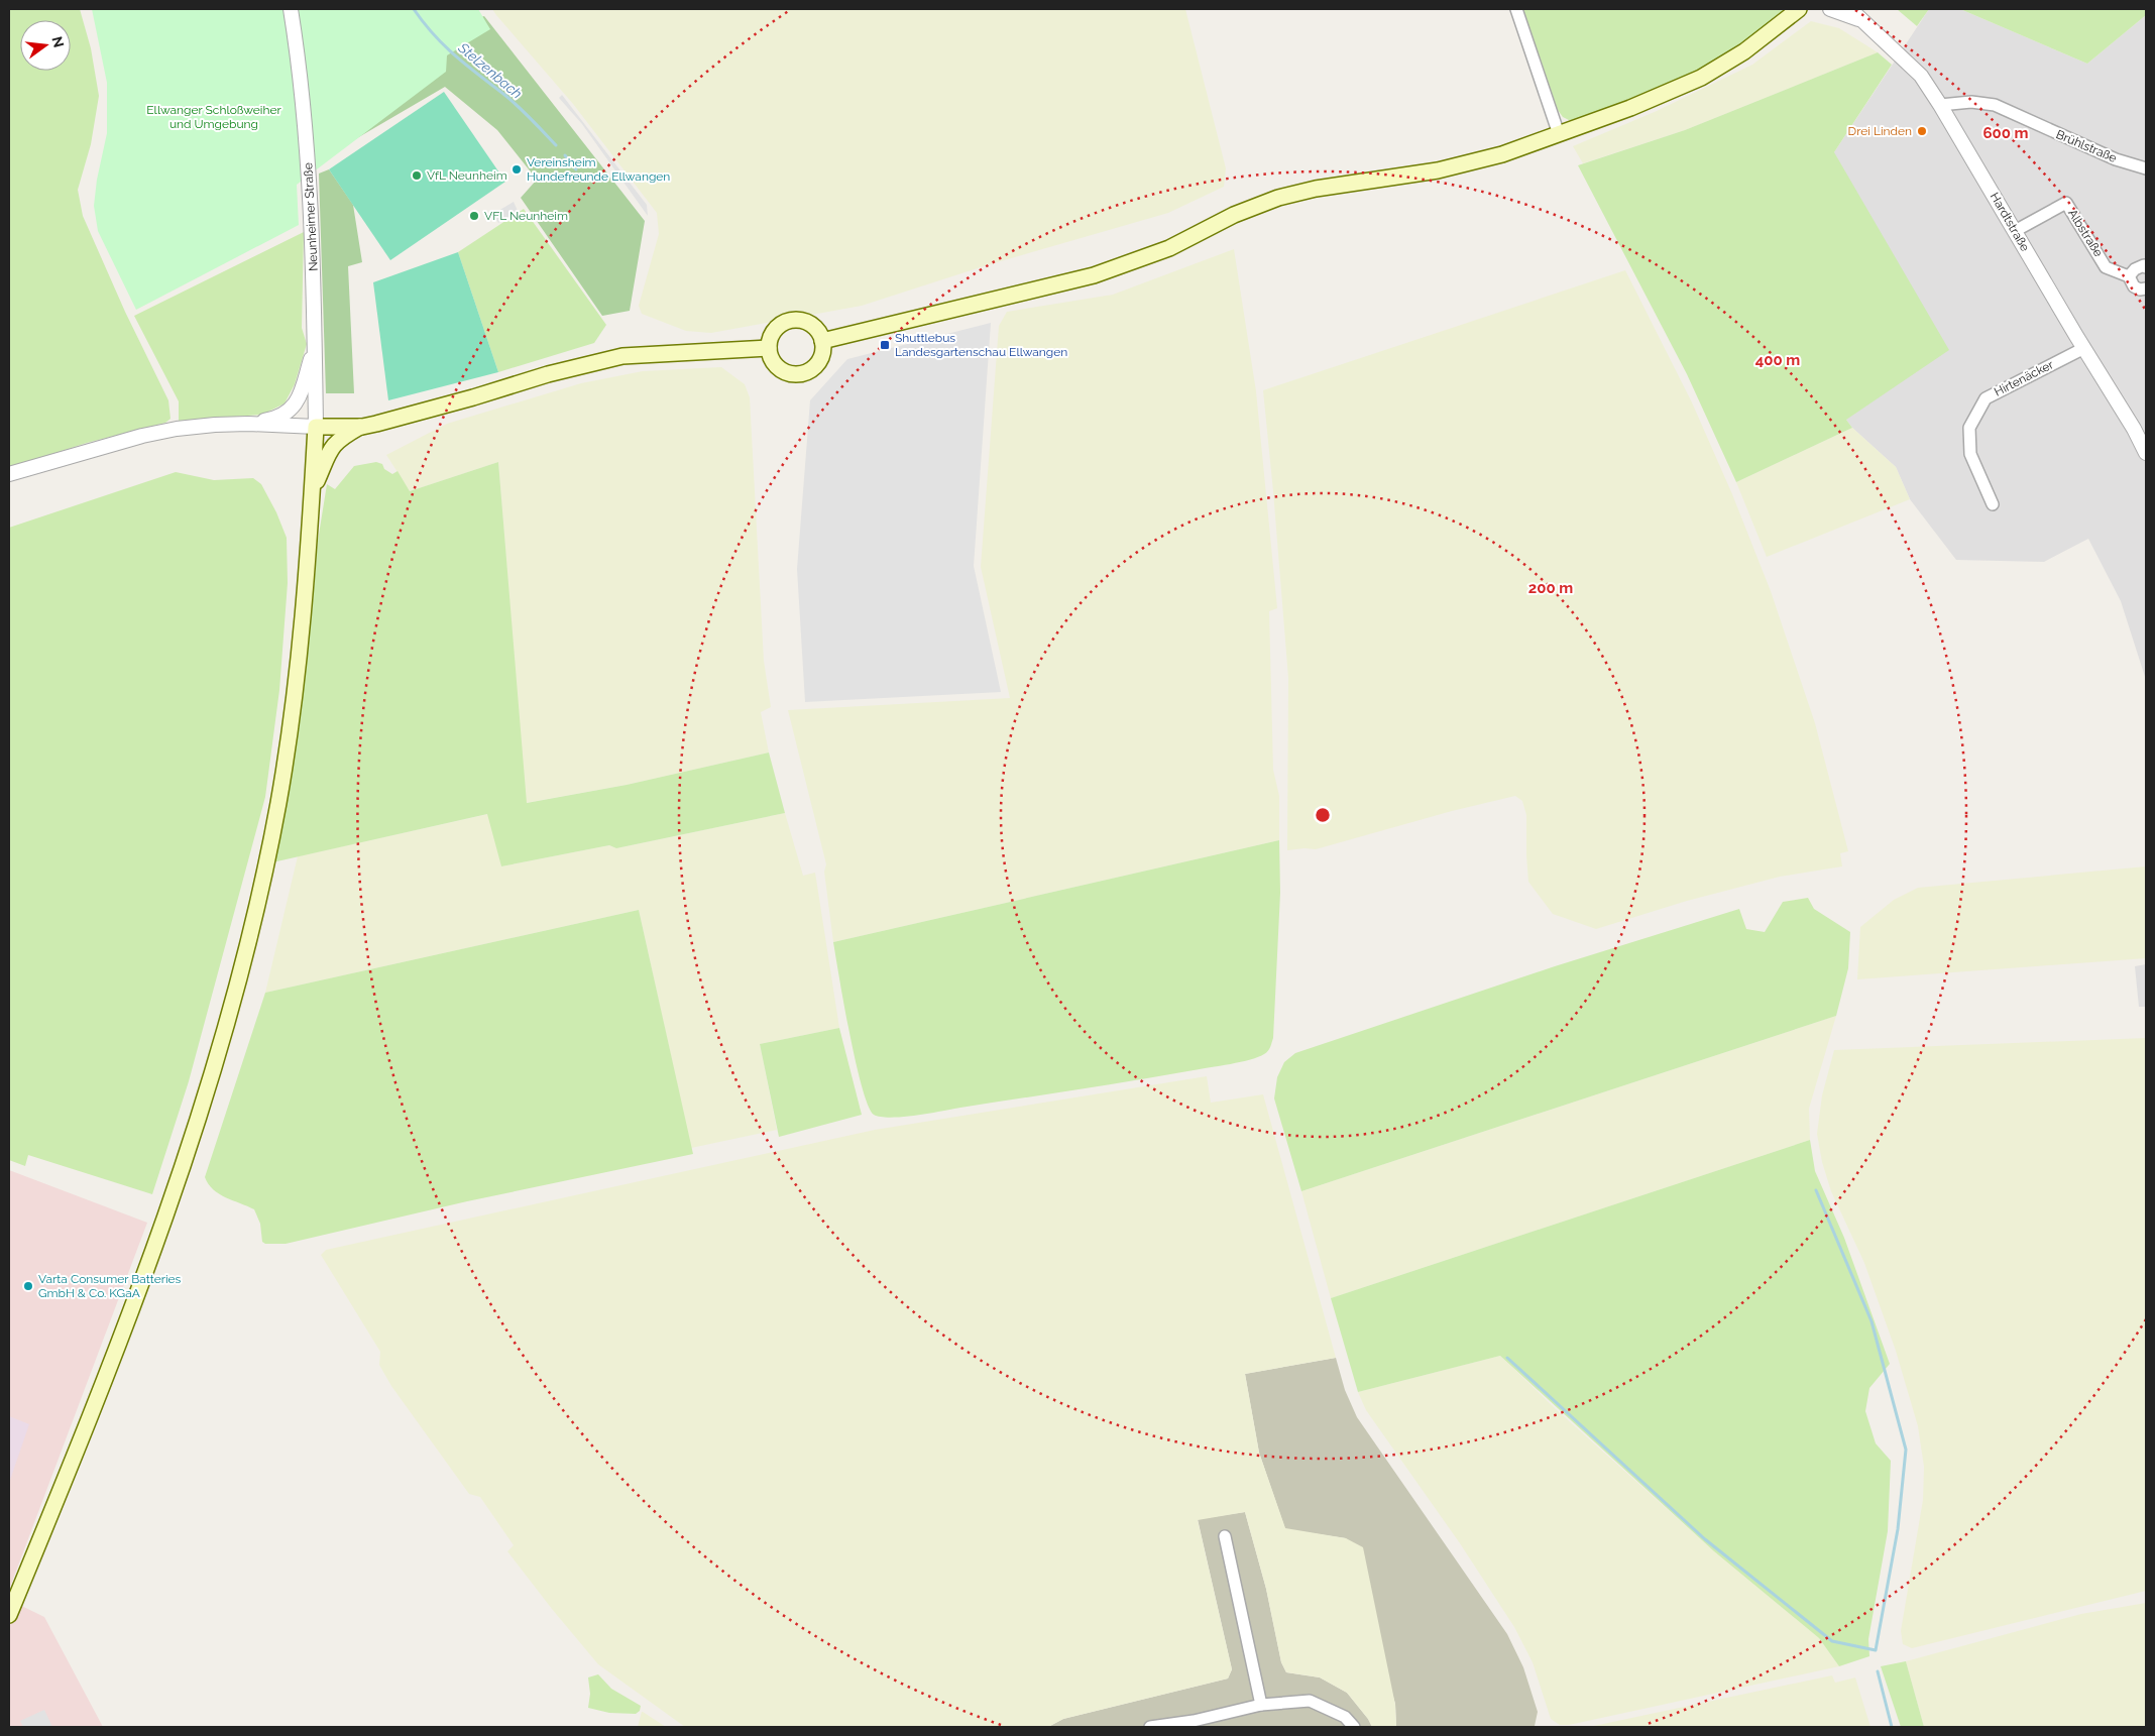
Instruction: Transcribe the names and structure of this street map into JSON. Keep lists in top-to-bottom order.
{
  "streets": {
    "street": [
      "Brühlstraße",
      "Neunheimer Straße",
      "Hardtstraße",
      "Albstraße",
      "Hirtenäcker"
    ]
  },
  "crossings": [
    ["Brühlstraße", "Hardtstraße"],
    ["Hardtstraße", "Albstraße"],
    ["Hardtstraße", "Hirtenäcker"]
  ],
  "water": ["Stelzenbach"],
  "parks": ["Ellwanger Schloßweiher und Umgebung"],
  "places": {
    "other": [
      "Drei Linden",
      "Vereinsheim Hundefreunde Ellwangen",
      "VfL Neunheim",
      "VFL Neunheim",
      "Varta Consumer Batteries GmbH & Co. KGaA"
    ],
    "transit": ["Shuttlebus Landesgartenschau Ellwangen"]
  },
  "north": "right",
  "rings": ["600 m", "400 m", "200 m"]
}
